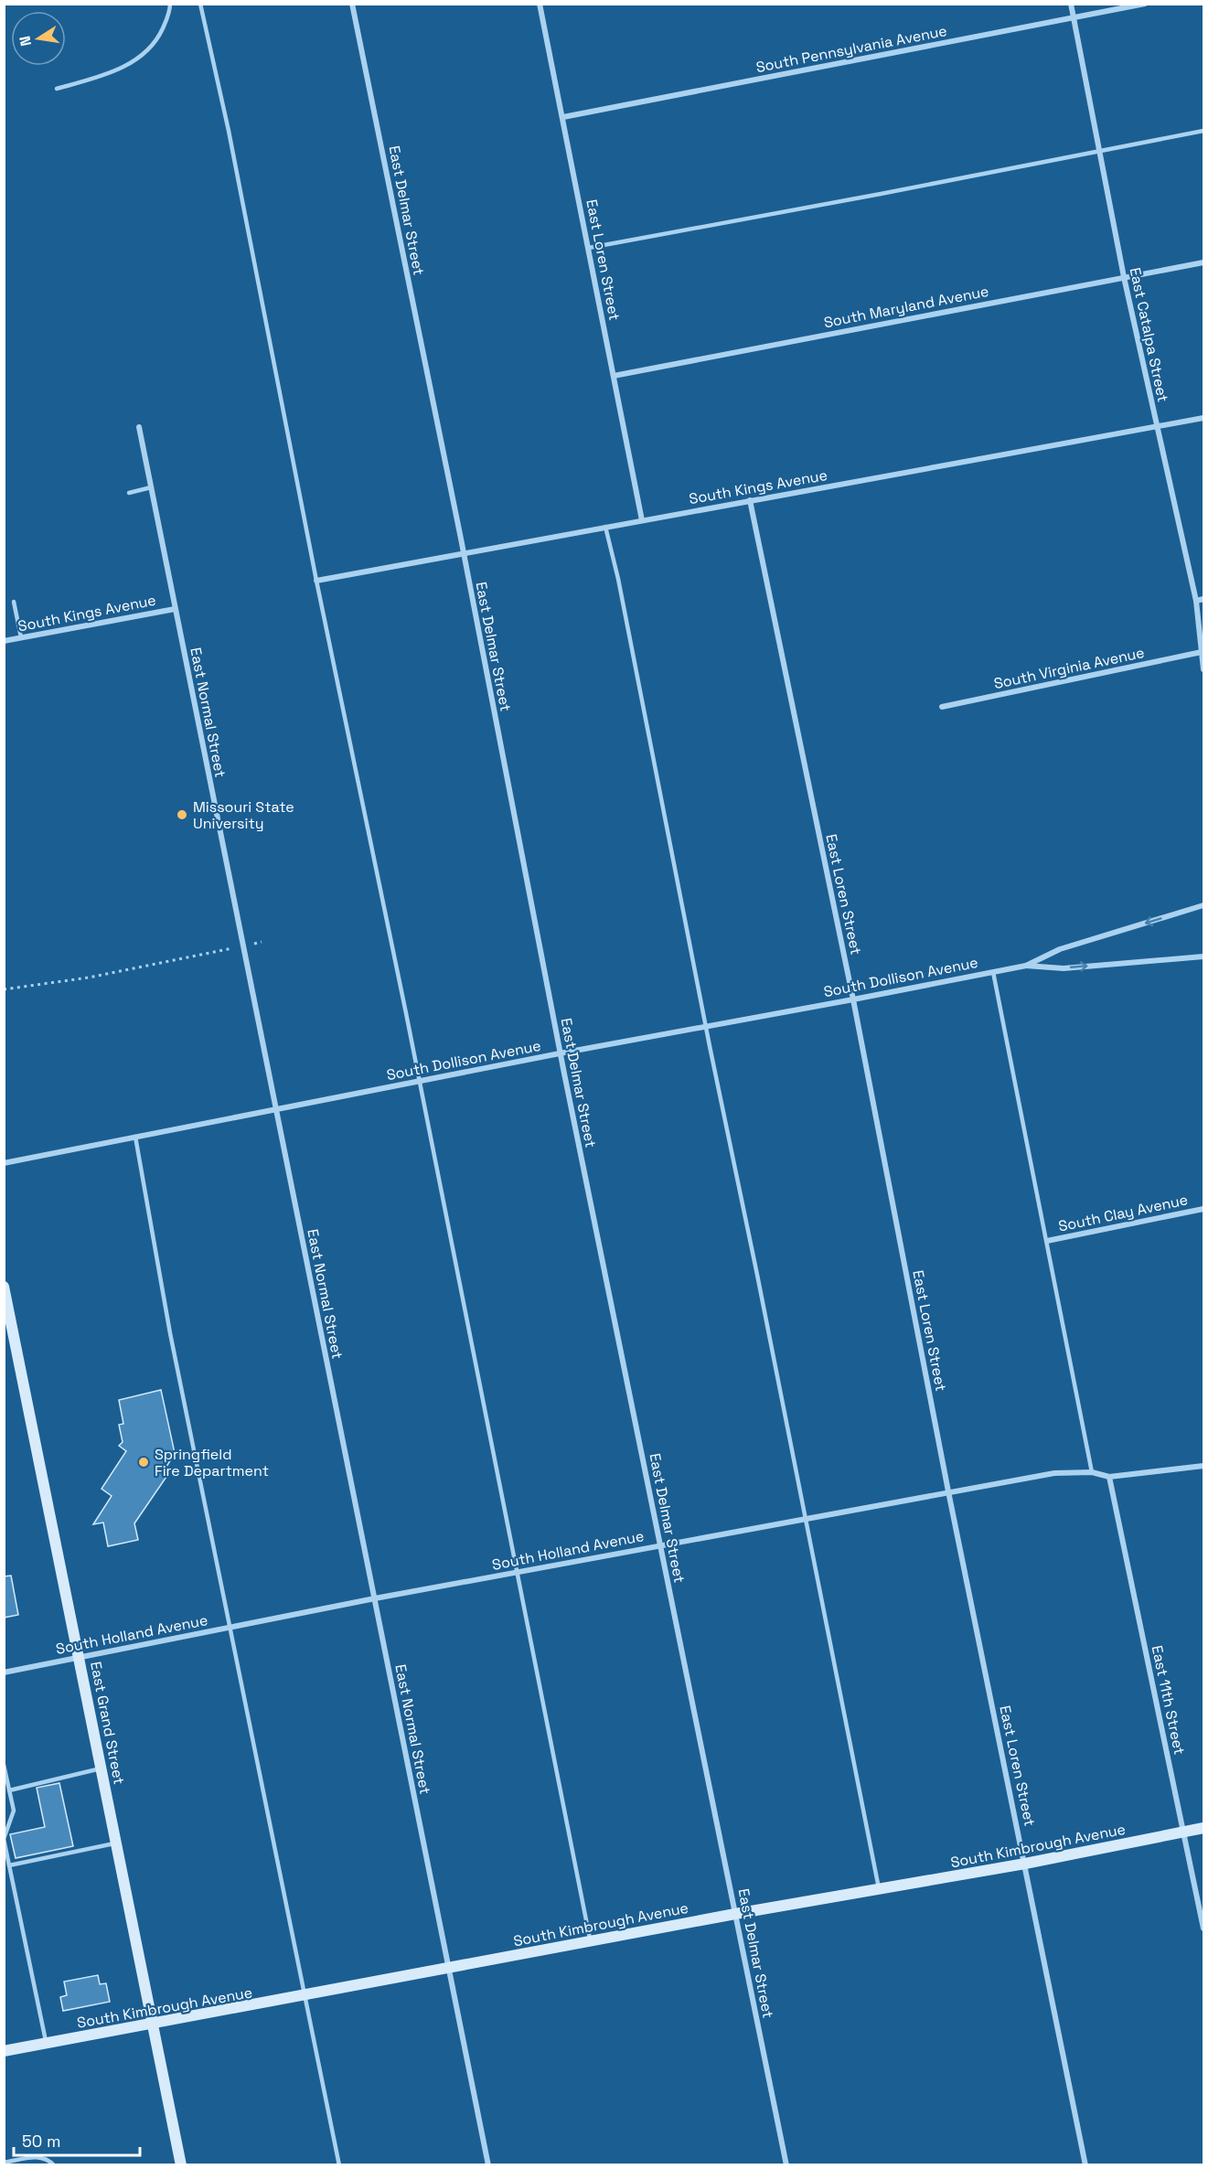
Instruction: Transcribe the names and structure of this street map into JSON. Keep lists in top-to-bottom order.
{
  "streets": {
    "main road": ["East Grand Street", "South Kimbrough Avenue"],
    "street": [
      "South Pennsylvania Avenue",
      "East Delmar Street",
      "East Loren Street",
      "South Maryland Avenue",
      "East Catalpa Street",
      "South Kings Avenue",
      "South Virginia Avenue",
      "East Normal Street",
      "South Dollison Avenue",
      "South Clay Avenue",
      "South Holland Avenue",
      "East 11th Street"
    ]
  },
  "crossings": [
    ["South Pennsylvania Avenue", "East Loren Street"],
    ["South Pennsylvania Avenue", "East Catalpa Street"],
    ["East Delmar Street", "South Kings Avenue"],
    ["East Delmar Street", "South Dollison Avenue"],
    ["East Delmar Street", "South Holland Avenue"],
    ["East Delmar Street", "South Kimbrough Avenue"],
    ["East Loren Street", "South Maryland Avenue"],
    ["East Loren Street", "South Kings Avenue"],
    ["East Loren Street", "South Dollison Avenue"],
    ["East Loren Street", "South Holland Avenue"],
    ["East Loren Street", "South Kimbrough Avenue"],
    ["South Maryland Avenue", "East Catalpa Street"],
    ["East Catalpa Street", "South Kings Avenue"],
    ["East Catalpa Street", "South Virginia Avenue"],
    ["South Kings Avenue", "East Normal Street"],
    ["East Normal Street", "South Dollison Avenue"],
    ["East Normal Street", "South Holland Avenue"],
    ["East Normal Street", "South Kimbrough Avenue"],
    ["South Holland Avenue", "East 11th Street"],
    ["South Holland Avenue", "East Grand Street"],
    ["East 11th Street", "South Kimbrough Avenue"],
    ["East Grand Street", "South Kimbrough Avenue"]
  ],
  "places": ["Missouri State University", "Springfield Fire Department"],
  "scale_bar": "50 m",
  "north": "left"
}
